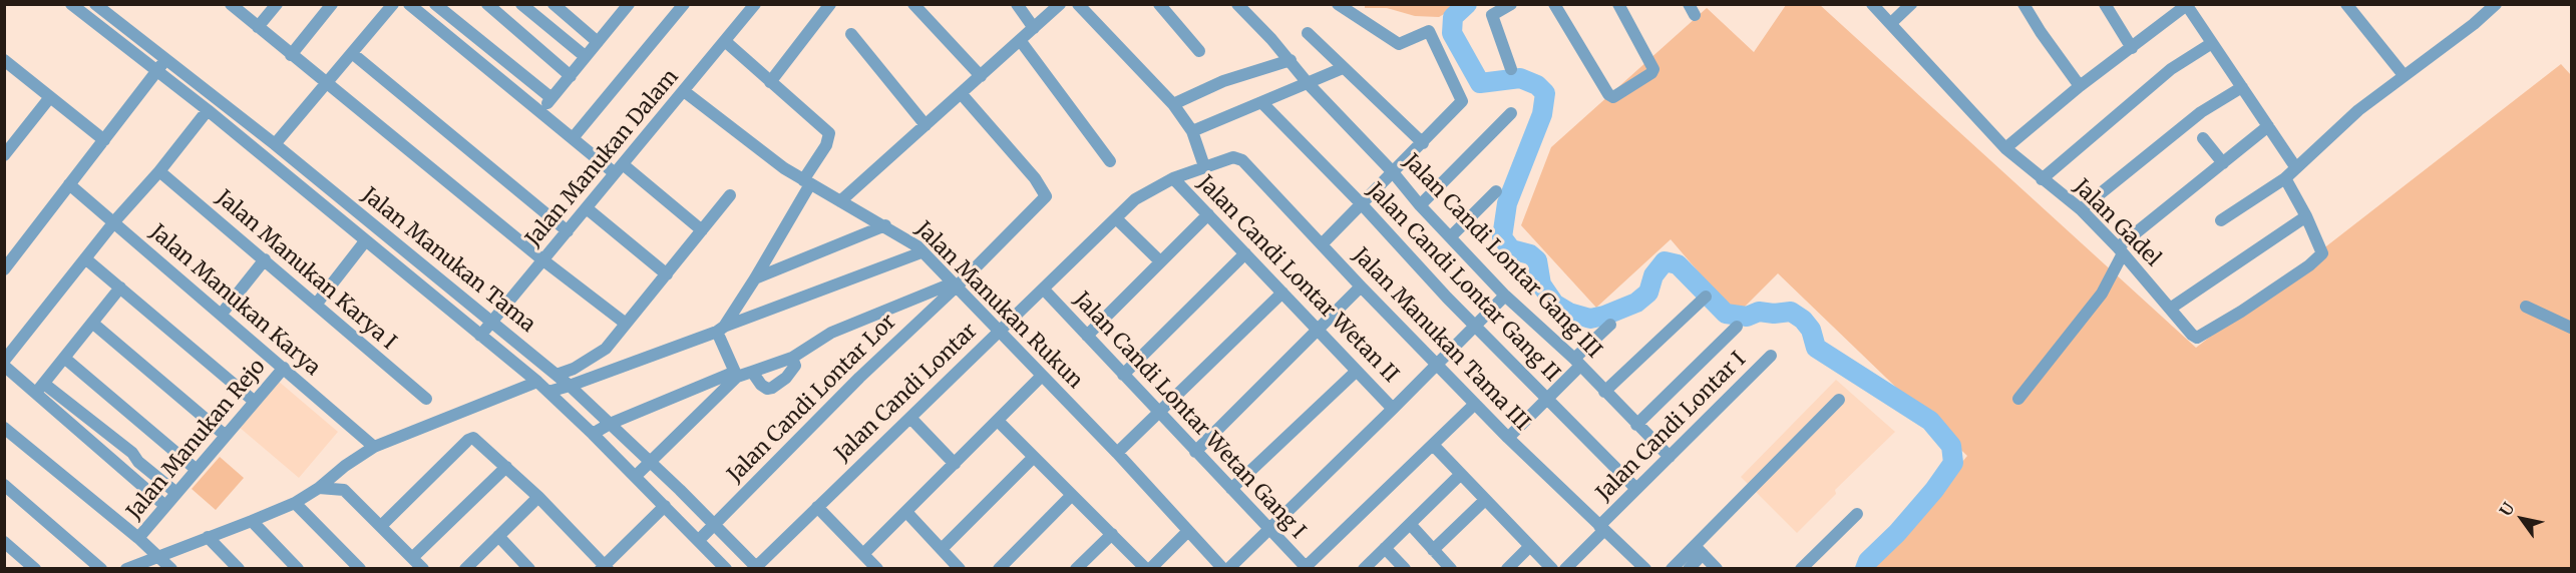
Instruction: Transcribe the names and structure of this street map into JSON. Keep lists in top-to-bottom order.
{
  "streets": {
    "street": [
      "Jalan Manukan Dalam",
      "Jalan Gadel",
      "Jalan Candi Lontar Gang III",
      "Jalan Manukan Tama",
      "Jalan Manukan Karya I",
      "Jalan Candi Lontar Wetan II",
      "Jalan Candi Lontar Gang II",
      "Jalan Manukan Karya",
      "Jalan Manukan Rukun",
      "Jalan Manukan Tama III",
      "Jalan Candi Lontar",
      "Jalan Candi Lontar Lor",
      "Jalan Candi Lontar Wetan Gang I",
      "Jalan Candi Lontar I",
      "Jalan Manukan Rejo"
    ]
  },
  "crossings": [
    ["Jalan Manukan Dalam", "Jalan Manukan Tama"],
    ["Jalan Manukan Dalam", "Jalan Manukan Rukun"],
    ["Jalan Candi Lontar Gang III", "Jalan Candi Lontar I"],
    ["Jalan Manukan Tama", "Jalan Candi Lontar"],
    ["Jalan Manukan Tama", "Jalan Candi Lontar Lor"],
    ["Jalan Candi Lontar Wetan II", "Jalan Candi Lontar"],
    ["Jalan Candi Lontar Gang II", "Jalan Candi Lontar I"],
    ["Jalan Manukan Karya", "Jalan Manukan Rejo"],
    ["Jalan Manukan Rukun", "Jalan Candi Lontar"],
    ["Jalan Manukan Rukun", "Jalan Candi Lontar Lor"],
    ["Jalan Manukan Tama III", "Jalan Candi Lontar"],
    ["Jalan Manukan Tama III", "Jalan Candi Lontar I"],
    ["Jalan Candi Lontar", "Jalan Candi Lontar Wetan Gang I"]
  ],
  "north": "top left"
}
